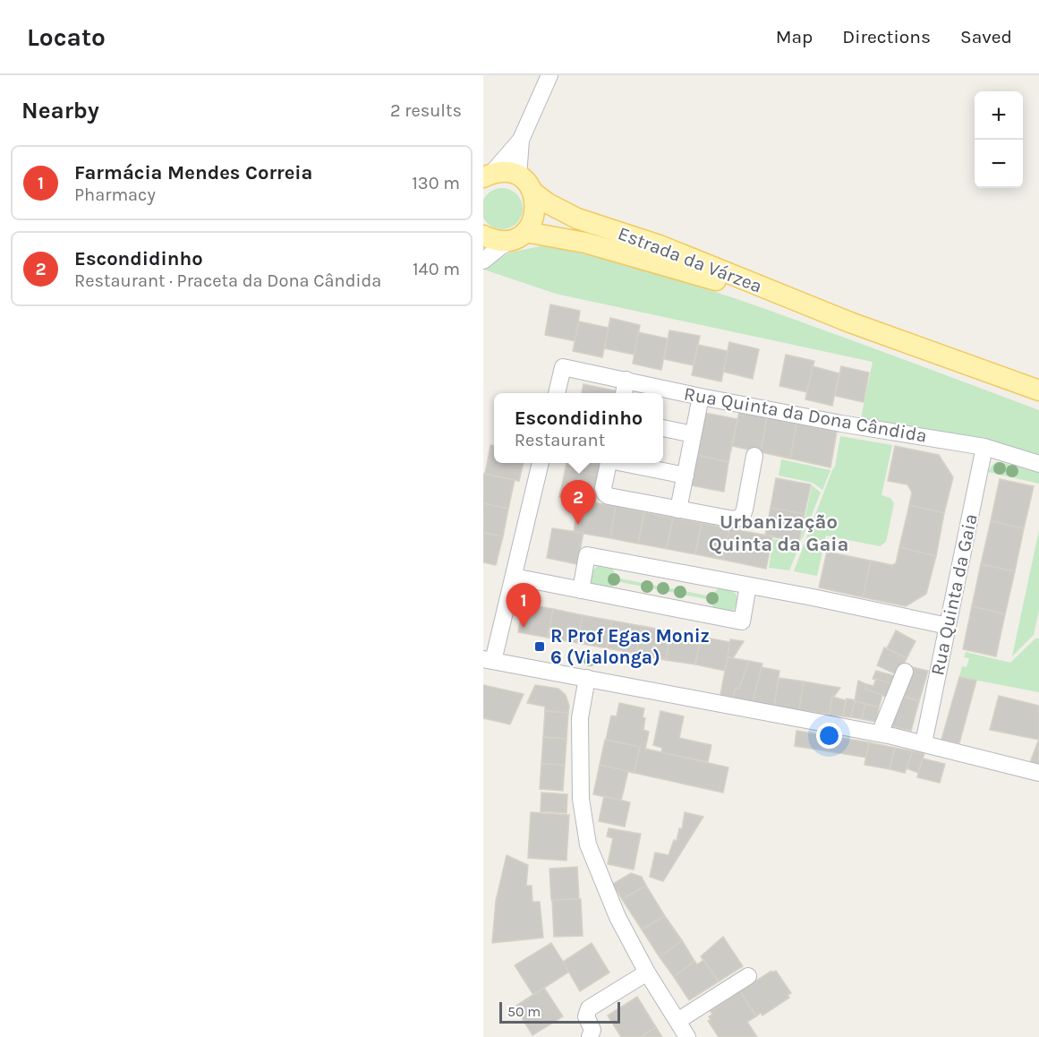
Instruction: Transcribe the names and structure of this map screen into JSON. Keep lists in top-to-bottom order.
{
  "streets": {
    "main road": ["Estrada da Várzea"],
    "street": ["Rua Quinta da Dona Cândida", "Rua Quinta da Gaia"]
  },
  "crossings": [
    ["Rua Quinta da Dona Cândida", "Rua Quinta da Gaia"]
  ],
  "districts": ["Urbanização Quinta da Gaia"],
  "places": {
    "transit": ["R Prof Egas Moniz 6 (Vialonga)"]
  },
  "scale_bar": "50 m",
  "page": {
    "header": "Locato",
    "nav": ["Map", "Directions", "Saved"],
    "heading": ["Nearby", "2 results"],
    "map_buttons": ["+", "−"],
    "list": [
      {
        "mark": "1",
        "name": "Farmácia Mendes Correia",
        "note": "Pharmacy",
        "value": "130 m"
      },
      {
        "mark": "2",
        "name": "Escondidinho",
        "note": "Restaurant · Praceta da Dona Cândida",
        "value": "140 m"
      }
    ],
    "popup": ["Escondidinho", "Restaurant"],
    "pins": ["2", "1"],
    "scale": "50 m"
  }
}
